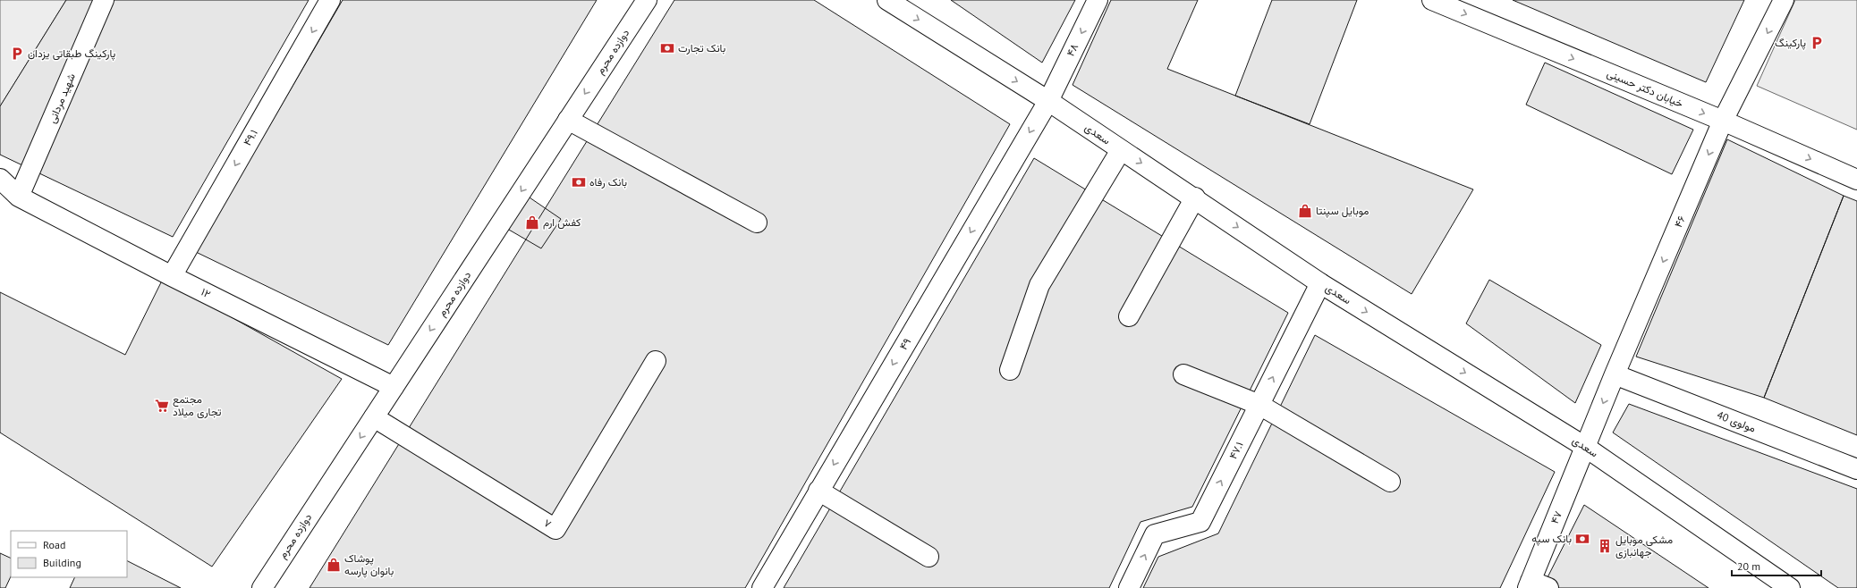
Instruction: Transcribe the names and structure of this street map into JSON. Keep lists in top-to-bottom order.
{
  "streets": {
    "street": [
      "۴۸",
      "دوازده محرم",
      "خیابان دکتر حسینی",
      "شهید مردانی",
      "سعدی",
      "۴۹.۱",
      "۴۶",
      "۱۲",
      "۴۹",
      "مولوی 40",
      "۴۷.۱",
      "۴۷",
      "۷"
    ]
  },
  "crossings": [
    ["۴۸", "سعدی"],
    ["۴۸", "۴۹"],
    ["دوازده محرم", "۱۲"],
    ["دوازده محرم", "۷"],
    ["خیابان دکتر حسینی", "۴۶"],
    ["شهید مردانی", "۱۲"],
    ["سعدی", "۴۶"],
    ["سعدی", "۴۹"],
    ["سعدی", "۴۷.۱"],
    ["سعدی", "۴۷"],
    ["۴۹.۱", "۱۲"],
    ["۴۶", "مولوی 40"],
    ["۴۶", "۴۷"]
  ],
  "one_way": [
    "۴۸",
    "دوازده محرم",
    "خیابان دکتر حسینی",
    "۴۹.۱",
    "۴۶"
  ],
  "places": {
    "parking": ["پارکینگ", "پارکینگ طبقاتی یزدان"],
    "bank": ["بانک تجارت", "بانک رفاه", "بانک سپه"],
    "shop": ["موبایل سپنتا", "کفش ارم", "پوشاک بانوان پارسه"],
    "supermarket": ["مجتمع تجاری میلاد"],
    "building": ["مشکی موبایل جهانبازی"]
  },
  "legend": ["Road", "Building"],
  "scale_bar": "20 m"
}
